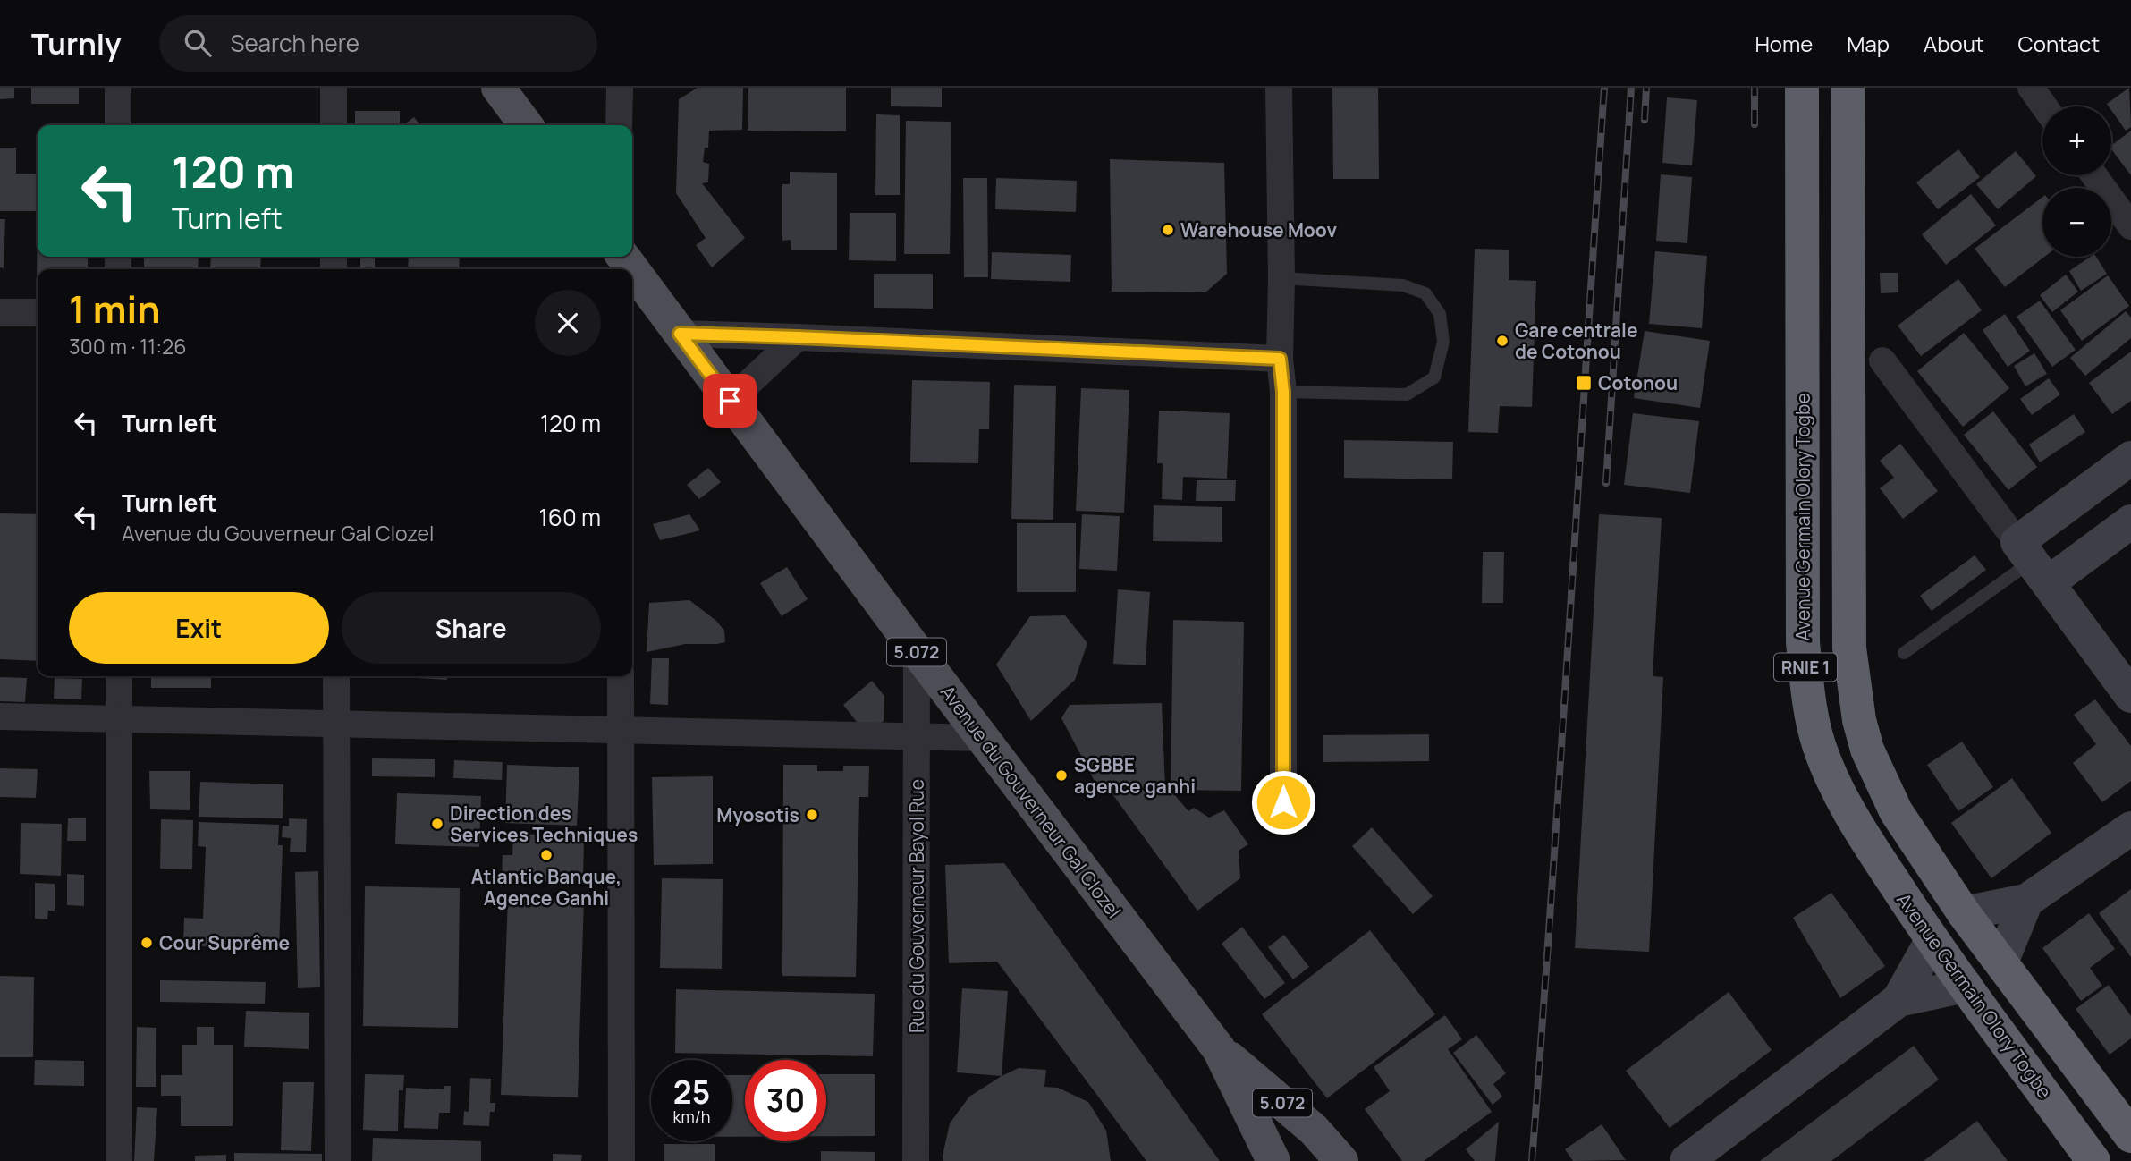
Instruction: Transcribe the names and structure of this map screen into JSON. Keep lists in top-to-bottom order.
{
  "streets": {
    "highway": ["Avenue Germain Olory Togbe", "RNIE 1"],
    "main road": ["5.072", "Avenue du Gouverneur Gal Clozel"],
    "street": ["Rue du Gouverneur Bayol Rue"]
  },
  "crossings": [
    ["Avenue du Gouverneur Gal Clozel", "Rue du Gouverneur Bayol Rue"]
  ],
  "places": {
    "other": [
      "Warehouse Moov",
      "Gare centrale de Cotonou",
      "SGBBE agence ganhi",
      "Myosotis",
      "Direction des Services Techniques",
      "Atlantic Banque, Agence Ganhi",
      "Cour Suprême"
    ],
    "transit": ["Cotonou"]
  },
  "page": {
    "header": "Turnly",
    "search": "Search here",
    "nav": [
      "Home",
      "Map",
      "About",
      "Contact"
    ],
    "map_buttons": ["+", "−"],
    "turn": ["120 m", "Turn left"],
    "heading": ["1 min", "300 m · 11:26"],
    "list": [
      {
        "name": "Turn left",
        "value": "120 m"
      },
      {
        "name": "Turn left",
        "note": "Avenue du Gouverneur Gal Clozel",
        "value": "160 m"
      }
    ],
    "buttons": ["Exit", "Share"],
    "speed": "25 km/h",
    "limit": "30"
  }
}
